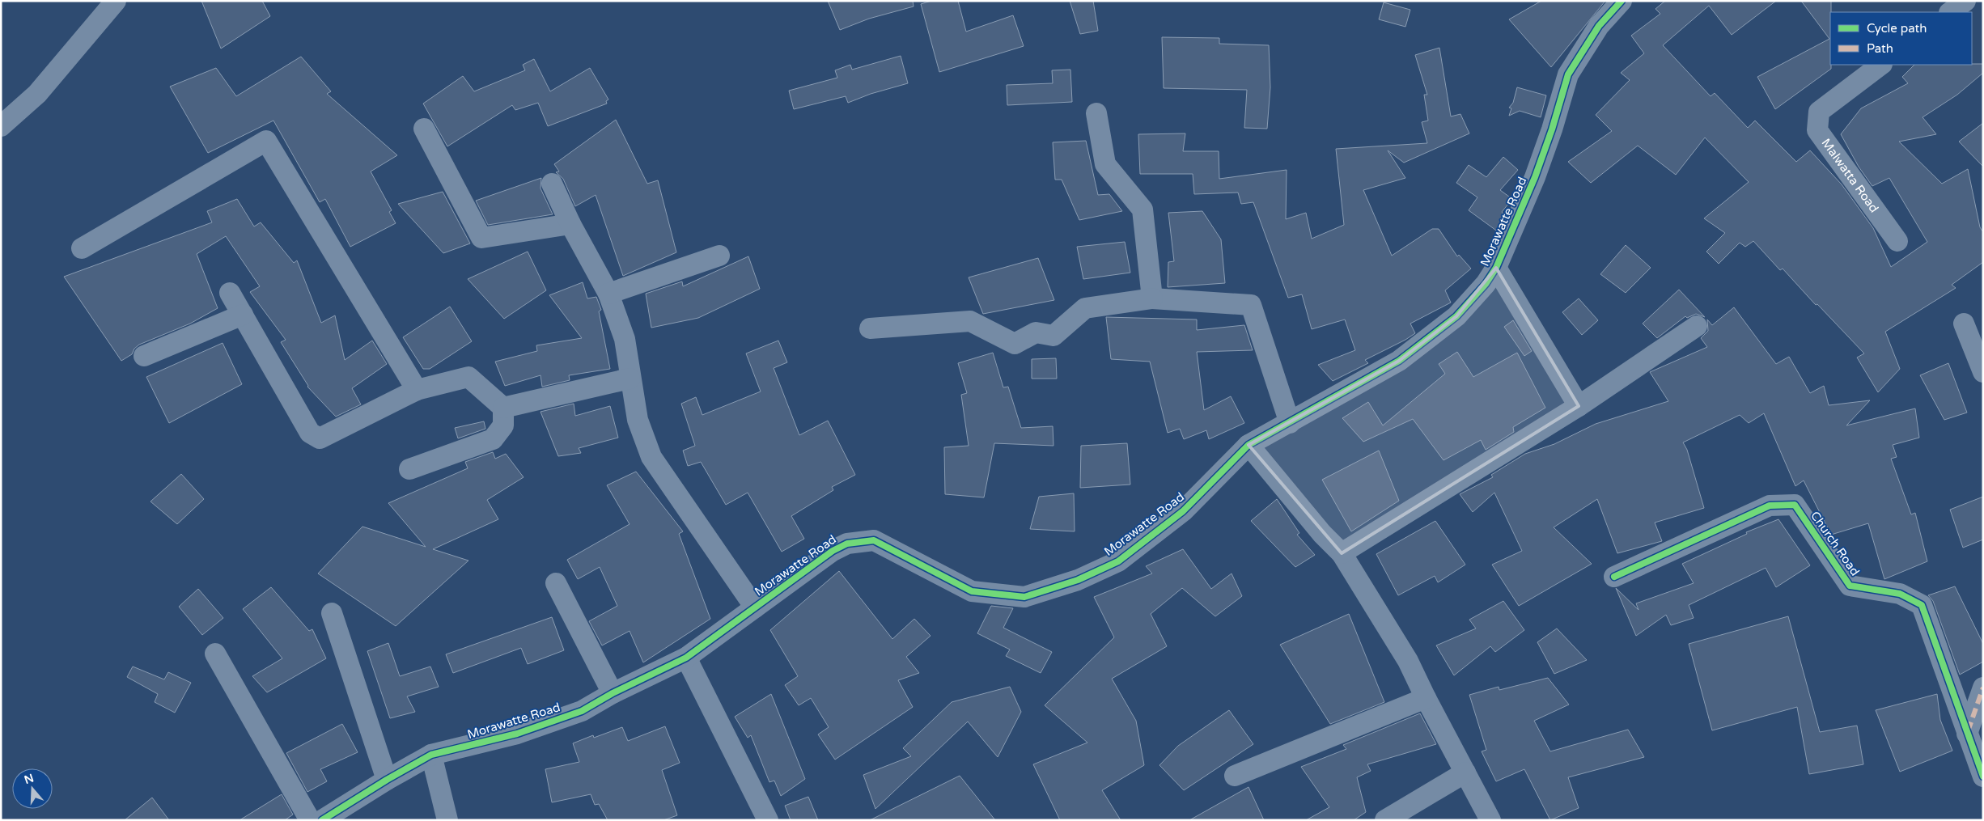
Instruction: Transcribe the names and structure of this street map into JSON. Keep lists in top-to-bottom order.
{
  "streets": {
    "street": ["Malwatta Road", "Morawatte Road", "Church Road"]
  },
  "legend": ["Cycle path", "Path"],
  "north": "top"
}
